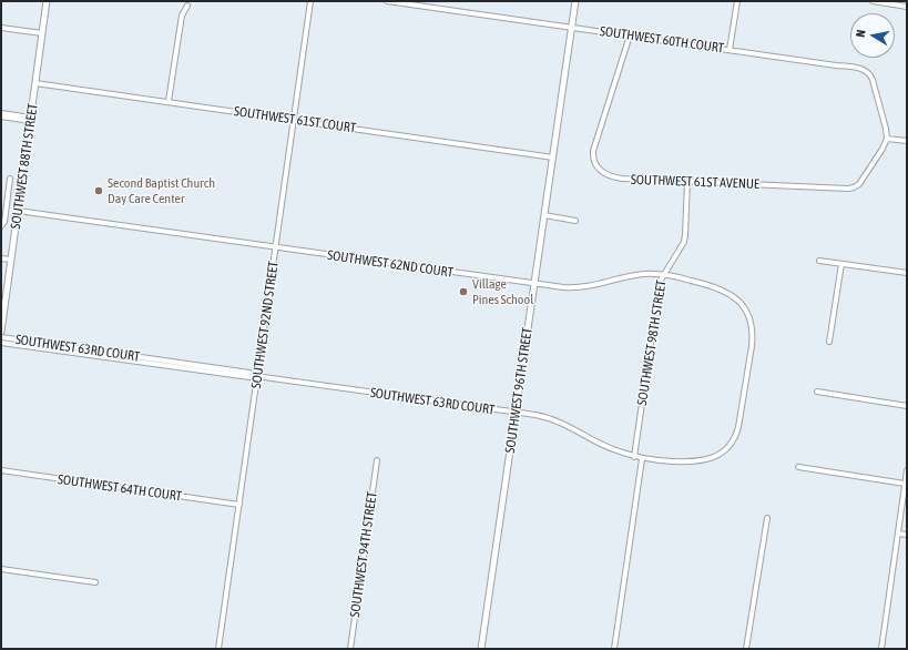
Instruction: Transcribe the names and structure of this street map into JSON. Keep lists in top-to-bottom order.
{
  "streets": {
    "street": [
      "SOUTHWEST 60TH COURT",
      "SOUTHWEST 61ST COURT",
      "SOUTHWEST 88TH STREET",
      "SOUTHWEST 61ST AVENUE",
      "SOUTHWEST 62ND COURT",
      "SOUTHWEST 92ND STREET",
      "SOUTHWEST 98TH STREET",
      "SOUTHWEST 63RD COURT",
      "SOUTHWEST 96TH STREET",
      "SOUTHWEST 64TH COURT",
      "SOUTHWEST 94TH STREET"
    ]
  },
  "crossings": [
    ["SOUTHWEST 60TH COURT", "SOUTHWEST 61ST AVENUE"],
    ["SOUTHWEST 60TH COURT", "SOUTHWEST 96TH STREET"],
    ["SOUTHWEST 61ST COURT", "SOUTHWEST 88TH STREET"],
    ["SOUTHWEST 61ST COURT", "SOUTHWEST 92ND STREET"],
    ["SOUTHWEST 61ST COURT", "SOUTHWEST 96TH STREET"],
    ["SOUTHWEST 88TH STREET", "SOUTHWEST 62ND COURT"],
    ["SOUTHWEST 61ST AVENUE", "SOUTHWEST 98TH STREET"],
    ["SOUTHWEST 62ND COURT", "SOUTHWEST 92ND STREET"],
    ["SOUTHWEST 62ND COURT", "SOUTHWEST 98TH STREET"],
    ["SOUTHWEST 62ND COURT", "SOUTHWEST 63RD COURT"],
    ["SOUTHWEST 62ND COURT", "SOUTHWEST 96TH STREET"],
    ["SOUTHWEST 92ND STREET", "SOUTHWEST 63RD COURT"],
    ["SOUTHWEST 92ND STREET", "SOUTHWEST 64TH COURT"],
    ["SOUTHWEST 98TH STREET", "SOUTHWEST 63RD COURT"],
    ["SOUTHWEST 63RD COURT", "SOUTHWEST 96TH STREET"]
  ],
  "places": ["Second Baptist Church Day Care Center", "Village Pines School"],
  "north": "left"
}
